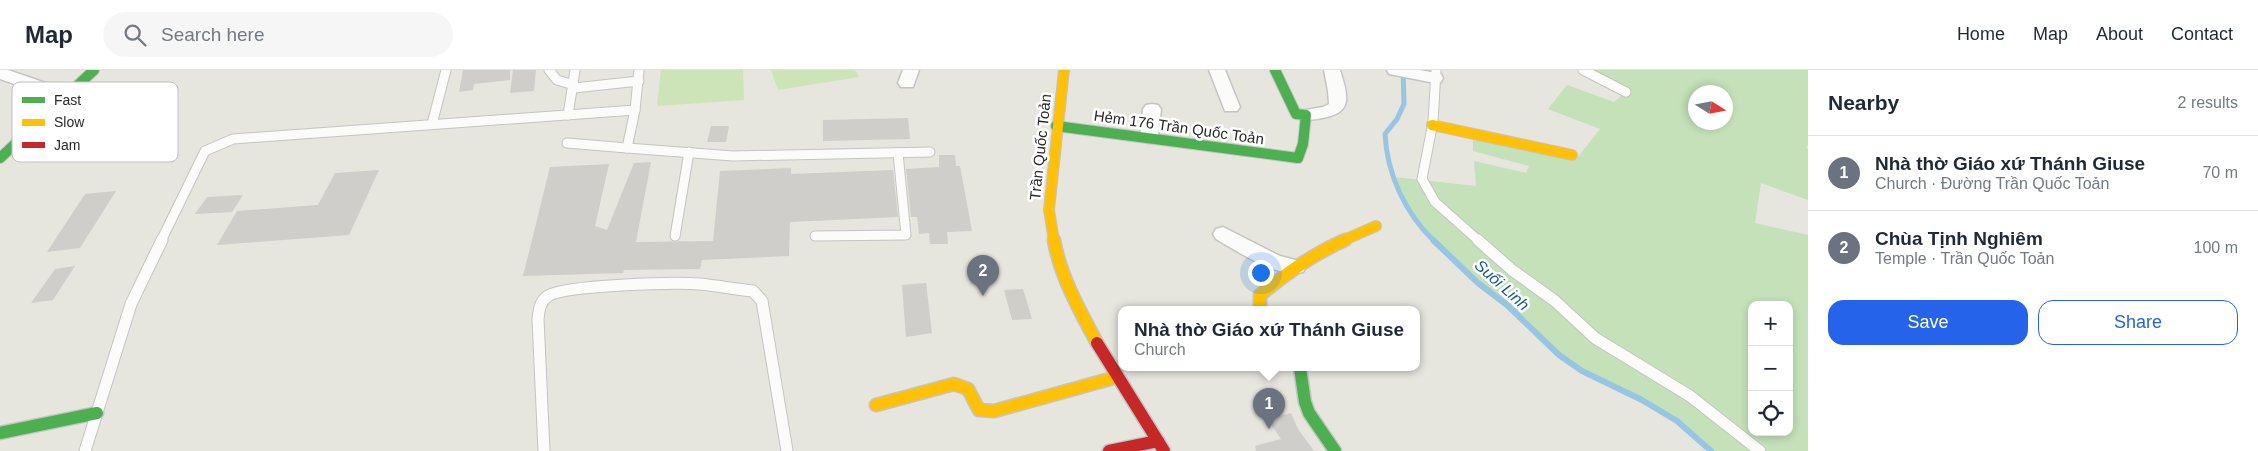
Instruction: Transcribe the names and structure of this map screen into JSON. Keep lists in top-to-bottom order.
{
  "streets": {
    "street": ["Hẻm 176 Trần Quốc Toản", "Trần Quốc Toản"]
  },
  "crossings": [
    ["Hẻm 176 Trần Quốc Toản", "Trần Quốc Toản"]
  ],
  "water": ["Suối Linh"],
  "legend": ["Fast", "Slow", "Jam"],
  "north": "right",
  "page": {
    "header": "Map",
    "search": "Search here",
    "nav": [
      "Home",
      "Map",
      "About",
      "Contact"
    ],
    "heading": ["Nearby", "2 results"],
    "list": [
      {
        "mark": "1",
        "name": "Nhà thờ Giáo xứ Thánh Giuse",
        "note": "Church · Đường Trần Quốc Toản",
        "value": "70 m"
      },
      {
        "mark": "2",
        "name": "Chùa Tịnh Nghiêm",
        "note": "Temple · Trần Quốc Toản",
        "value": "100 m"
      }
    ],
    "pins": ["2", "1"],
    "buttons": ["Save", "Share"],
    "map_buttons": ["+", "−"],
    "popup": ["Nhà thờ Giáo xứ Thánh Giuse", "Church"]
  }
}
